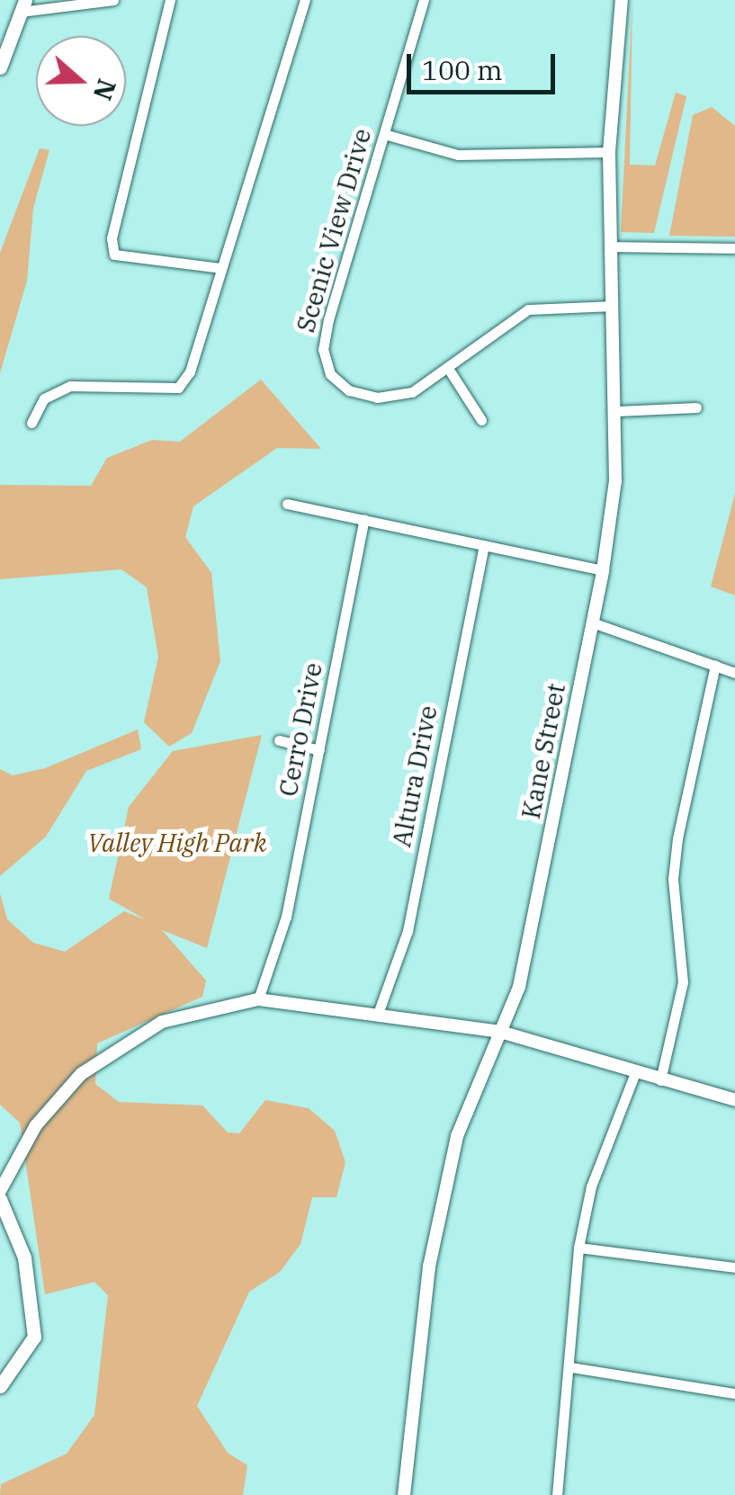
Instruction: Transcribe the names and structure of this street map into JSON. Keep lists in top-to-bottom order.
{
  "streets": {
    "street": [
      "Scenic View Drive",
      "Cerro Drive",
      "Kane Street",
      "Altura Drive"
    ]
  },
  "crossings": [
    ["Scenic View Drive", "Kane Street"]
  ],
  "parks": ["Valley High Park"],
  "scale_bar": "100 m",
  "north": "right"
}
